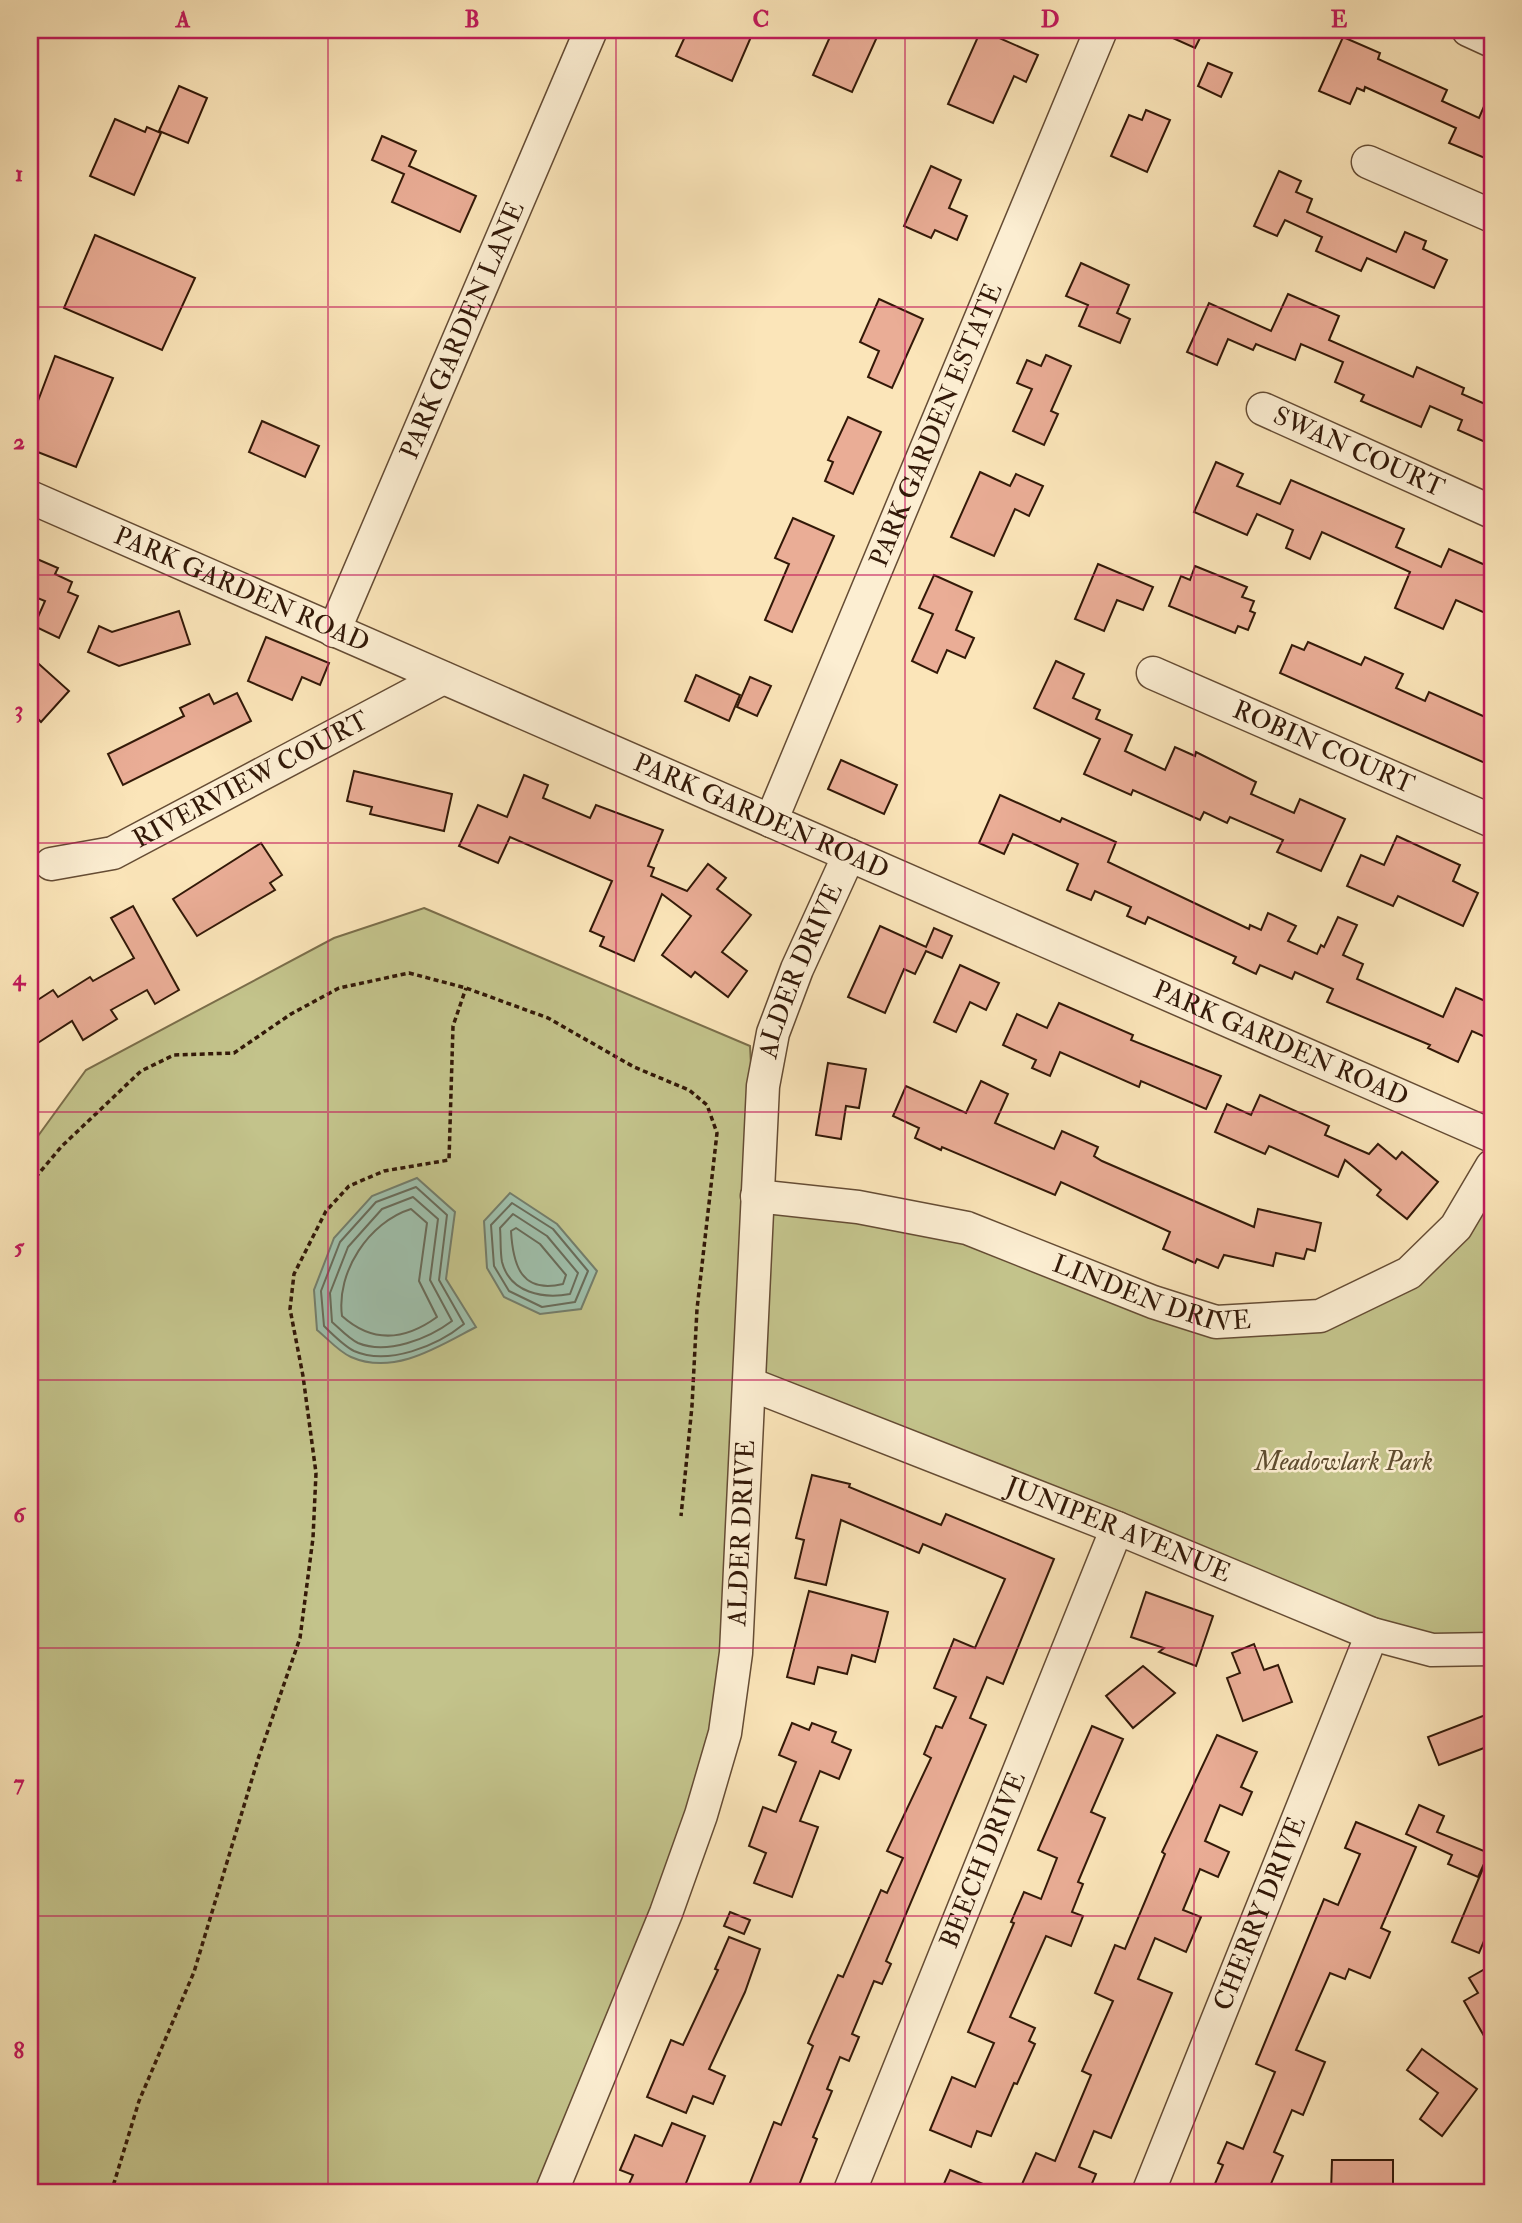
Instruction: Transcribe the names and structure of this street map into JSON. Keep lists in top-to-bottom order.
{
  "streets": {
    "street": [
      "PARK GARDEN LANE",
      "PARK GARDEN ESTATE",
      "SWAN COURT",
      "PARK GARDEN ROAD",
      "ROBIN COURT",
      "RIVERVIEW COURT",
      "ALDER DRIVE",
      "LINDEN DRIVE",
      "JUNIPER AVENUE",
      "BEECH DRIVE",
      "CHERRY DRIVE"
    ]
  },
  "crossings": [
    ["PARK GARDEN LANE", "PARK GARDEN ROAD"],
    ["PARK GARDEN ESTATE", "PARK GARDEN ROAD"],
    ["PARK GARDEN ROAD", "RIVERVIEW COURT"],
    ["PARK GARDEN ROAD", "ALDER DRIVE"],
    ["ALDER DRIVE", "LINDEN DRIVE"],
    ["ALDER DRIVE", "JUNIPER AVENUE"],
    ["JUNIPER AVENUE", "BEECH DRIVE"],
    ["JUNIPER AVENUE", "CHERRY DRIVE"]
  ],
  "parks": ["Meadowlark Park"],
  "grid": {
    "columns": [
      "A",
      "B",
      "C",
      "D",
      "E"
    ],
    "rows": [
      "1",
      "2",
      "3",
      "4",
      "5",
      "6",
      "7",
      "8"
    ]
  }
}
